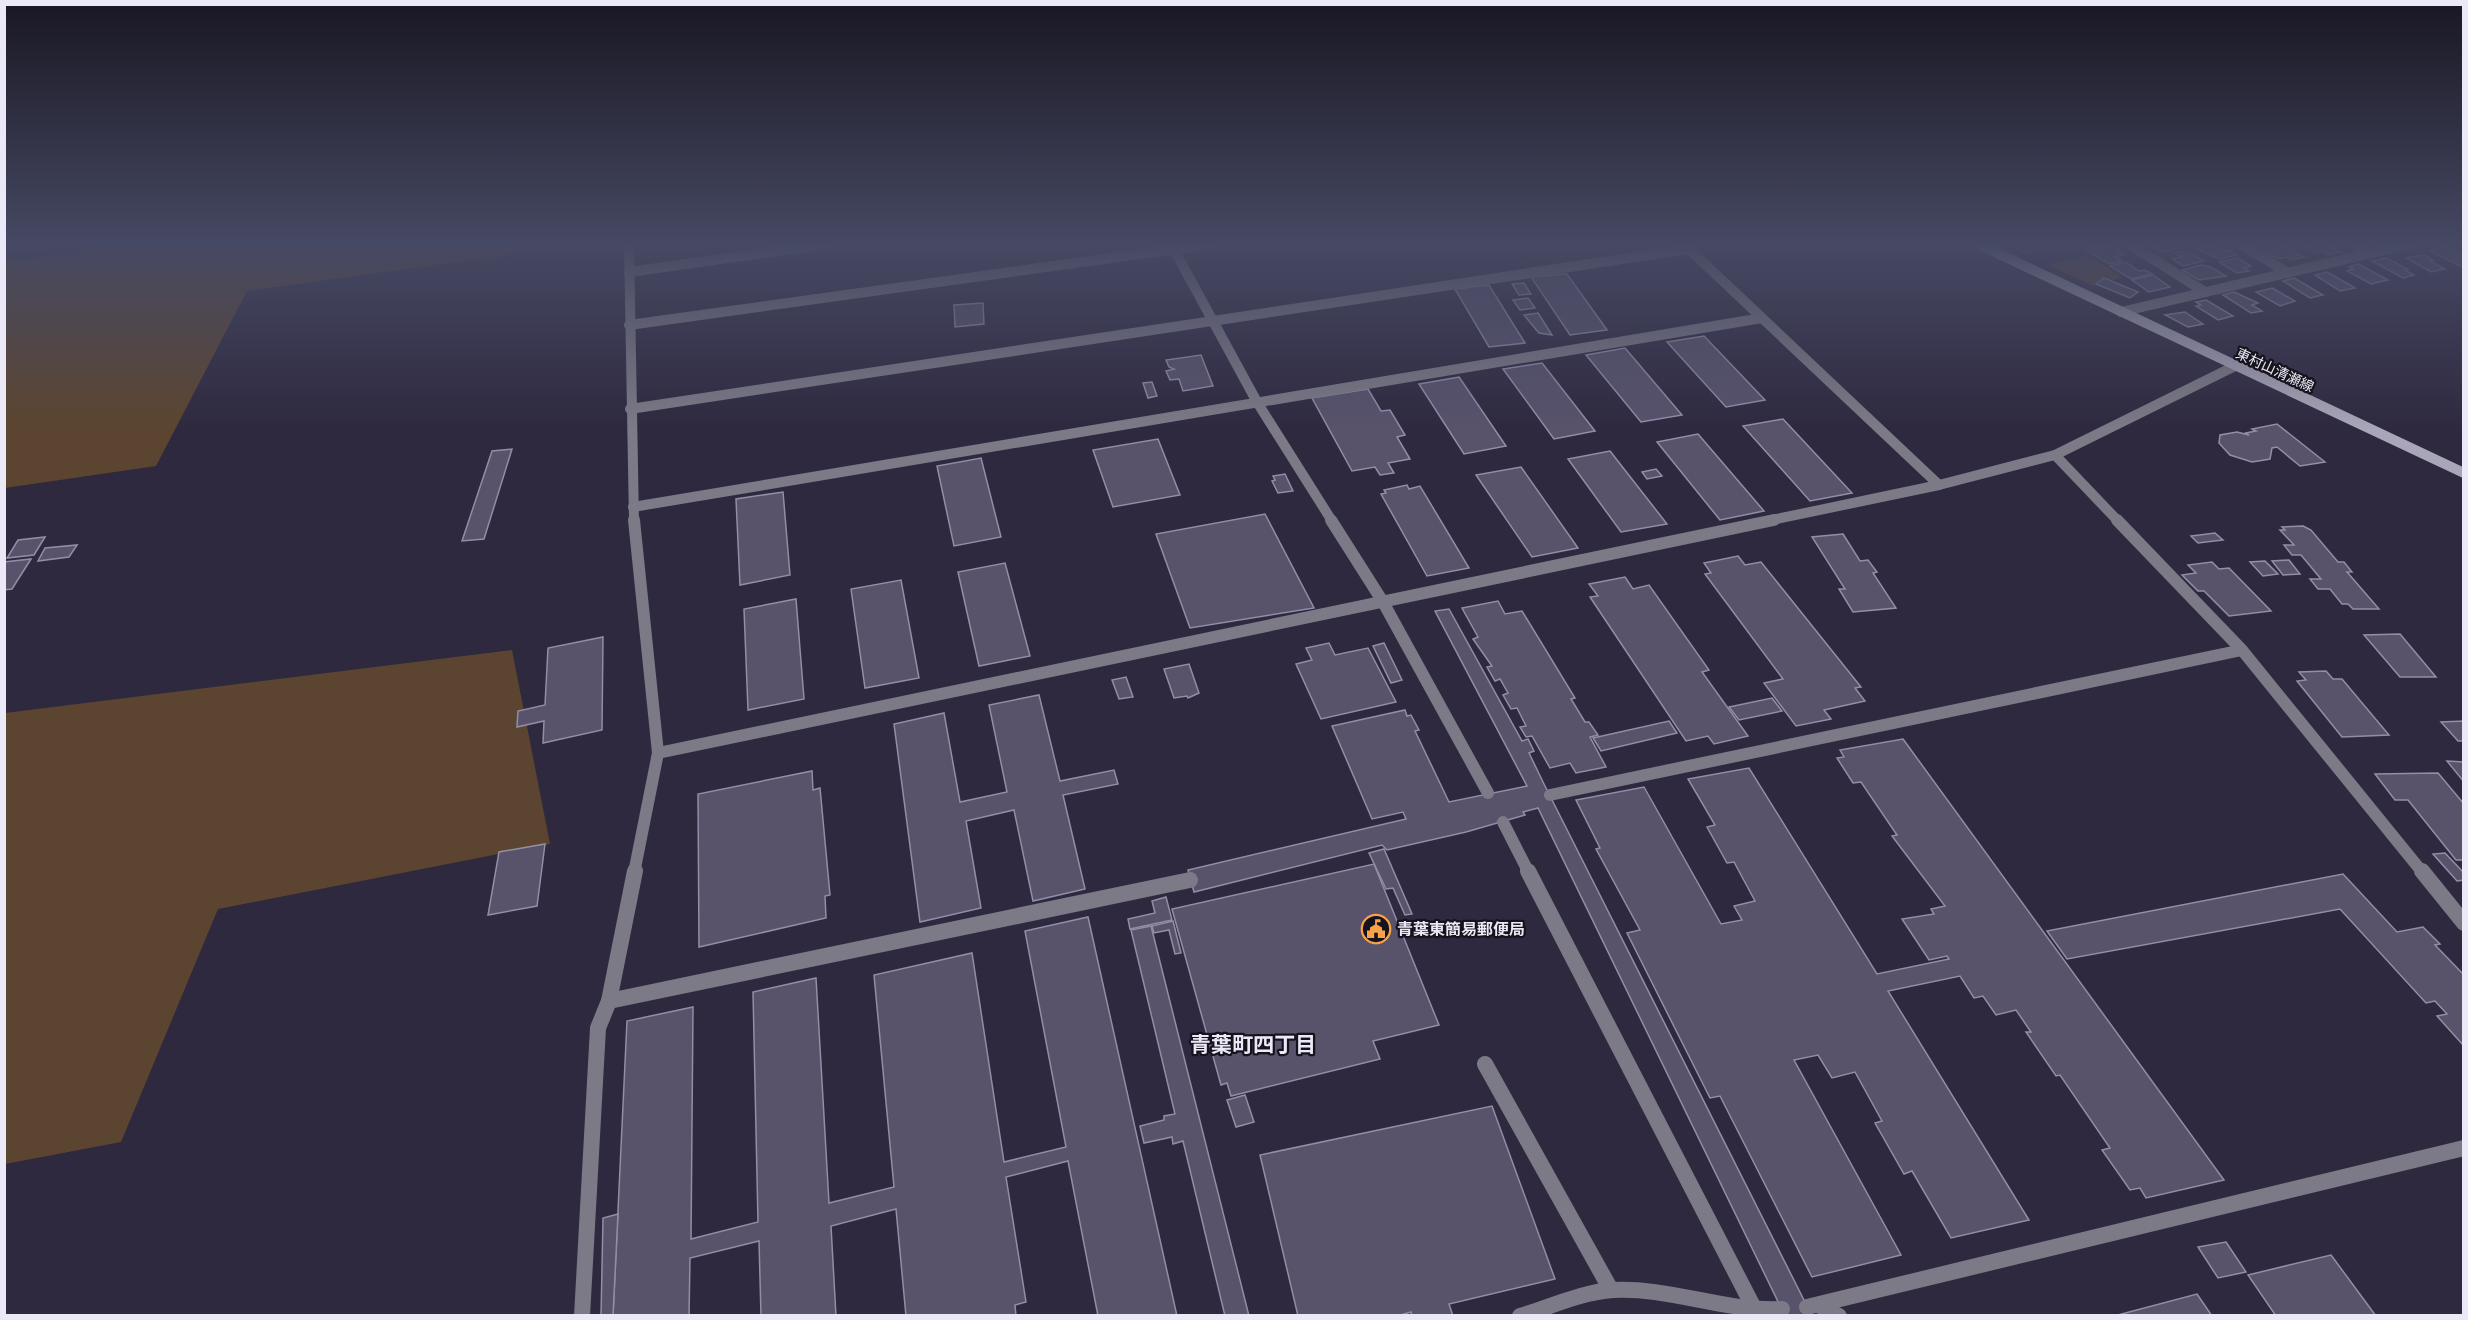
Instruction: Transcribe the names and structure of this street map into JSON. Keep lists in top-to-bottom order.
{
  "streets": {
    "main road": ["東村山清瀬線"]
  },
  "districts": ["青葉町四丁目"],
  "places": {
    "public building": ["青葉東簡易郵便局"]
  }
}
